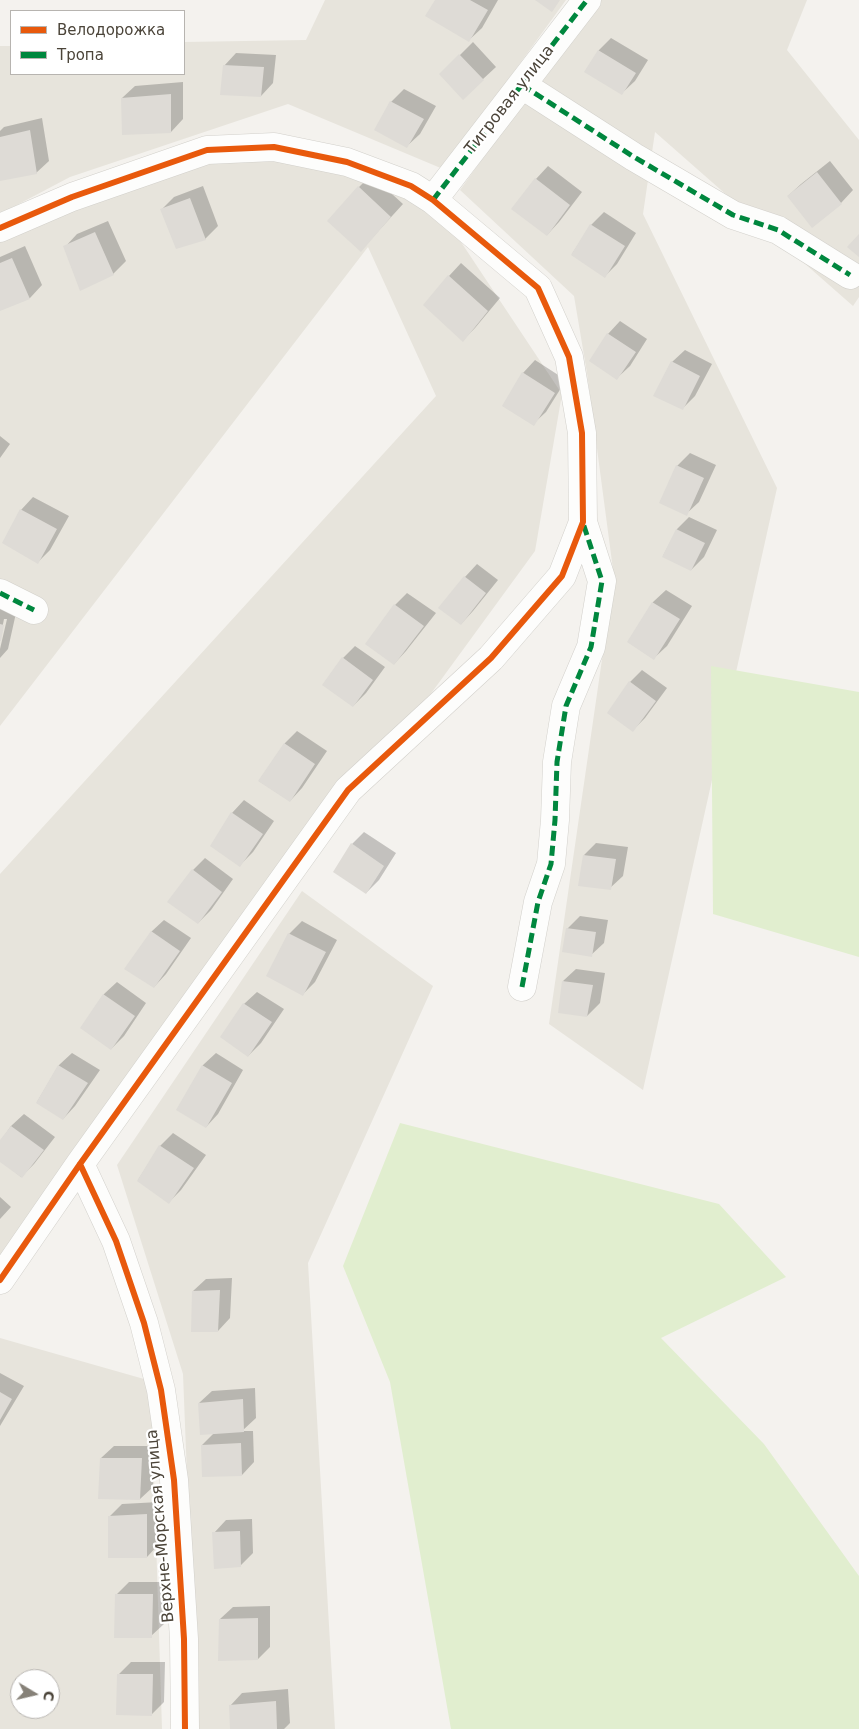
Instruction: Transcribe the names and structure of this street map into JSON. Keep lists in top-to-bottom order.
{
  "streets": {
    "street": ["Тигровая улица", "Верхне-Морская улица"]
  },
  "legend": ["Велодорожка", "Тропа"],
  "north": "right"
}
